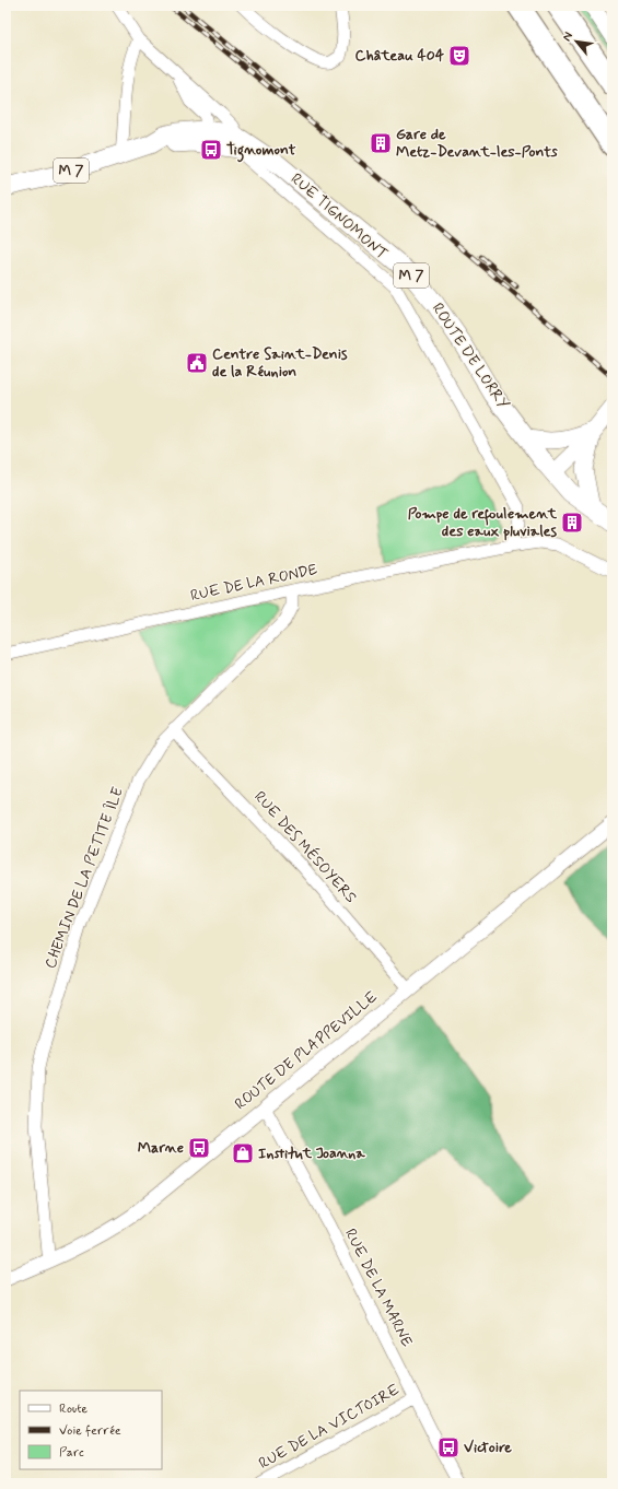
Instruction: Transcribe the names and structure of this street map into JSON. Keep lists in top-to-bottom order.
{
  "streets": {
    "main road": ["M 7", "ROUTE DE LORRY"],
    "street": [
      "RUE TIGNOMONT",
      "RUE DE LA RONDE",
      "RUE DES MÉSOYERS",
      "CHEMIN DE LA PETITE ÎLE",
      "ROUTE DE PLAPPEVILLE",
      "RUE DE LA MARNE",
      "RUE DE LA VICTOIRE"
    ]
  },
  "crossings": [
    ["RUE TIGNOMONT", "ROUTE DE LORRY"],
    ["RUE TIGNOMONT", "RUE DE LA RONDE"],
    ["RUE DE LA RONDE", "CHEMIN DE LA PETITE ÎLE"],
    ["RUE DES MÉSOYERS", "CHEMIN DE LA PETITE ÎLE"],
    ["RUE DES MÉSOYERS", "ROUTE DE PLAPPEVILLE"],
    ["CHEMIN DE LA PETITE ÎLE", "ROUTE DE PLAPPEVILLE"],
    ["ROUTE DE PLAPPEVILLE", "RUE DE LA MARNE"],
    ["RUE DE LA MARNE", "RUE DE LA VICTOIRE"]
  ],
  "places": {
    "theatre": ["Château 404"],
    "building": ["Gare de Metz-Devant-les-Ponts", "Pompe de refoulement des eaux pluviales"],
    "bus stop": ["Tignomont", "Marne", "Victoire"],
    "public building": ["Centre Saint-Denis de la Réunion"],
    "shop": ["Institut Joanna"]
  },
  "legend": ["Route", "Voie ferrée", "Parc"],
  "north": "top left"
}
